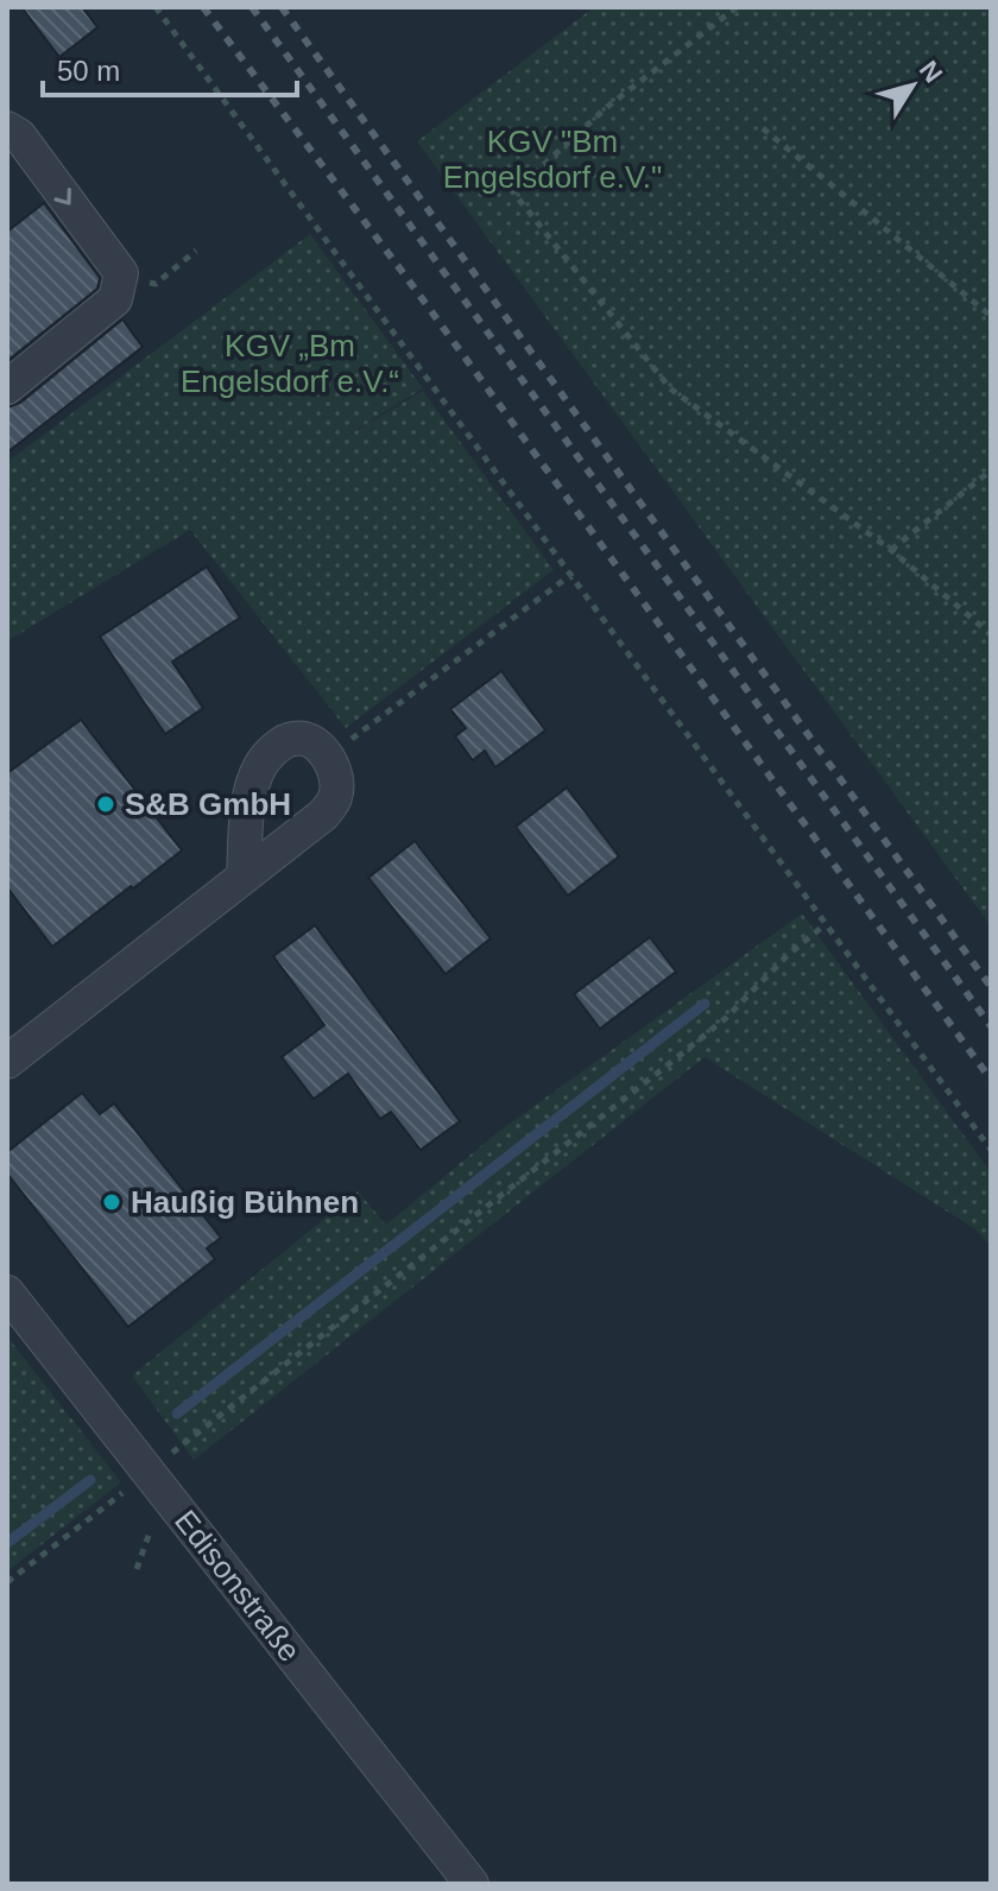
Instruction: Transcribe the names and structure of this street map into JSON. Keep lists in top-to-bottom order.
{
  "streets": {
    "street": ["Edisonstraße"]
  },
  "parks": ["KGV \"Bm Engelsdorf e.V.\"", "KGV „Bm Engelsdorf e.V.“"],
  "places": ["S&B GmbH", "Haußig Bühnen"],
  "scale_bar": "50 m",
  "north": "top right"
}
